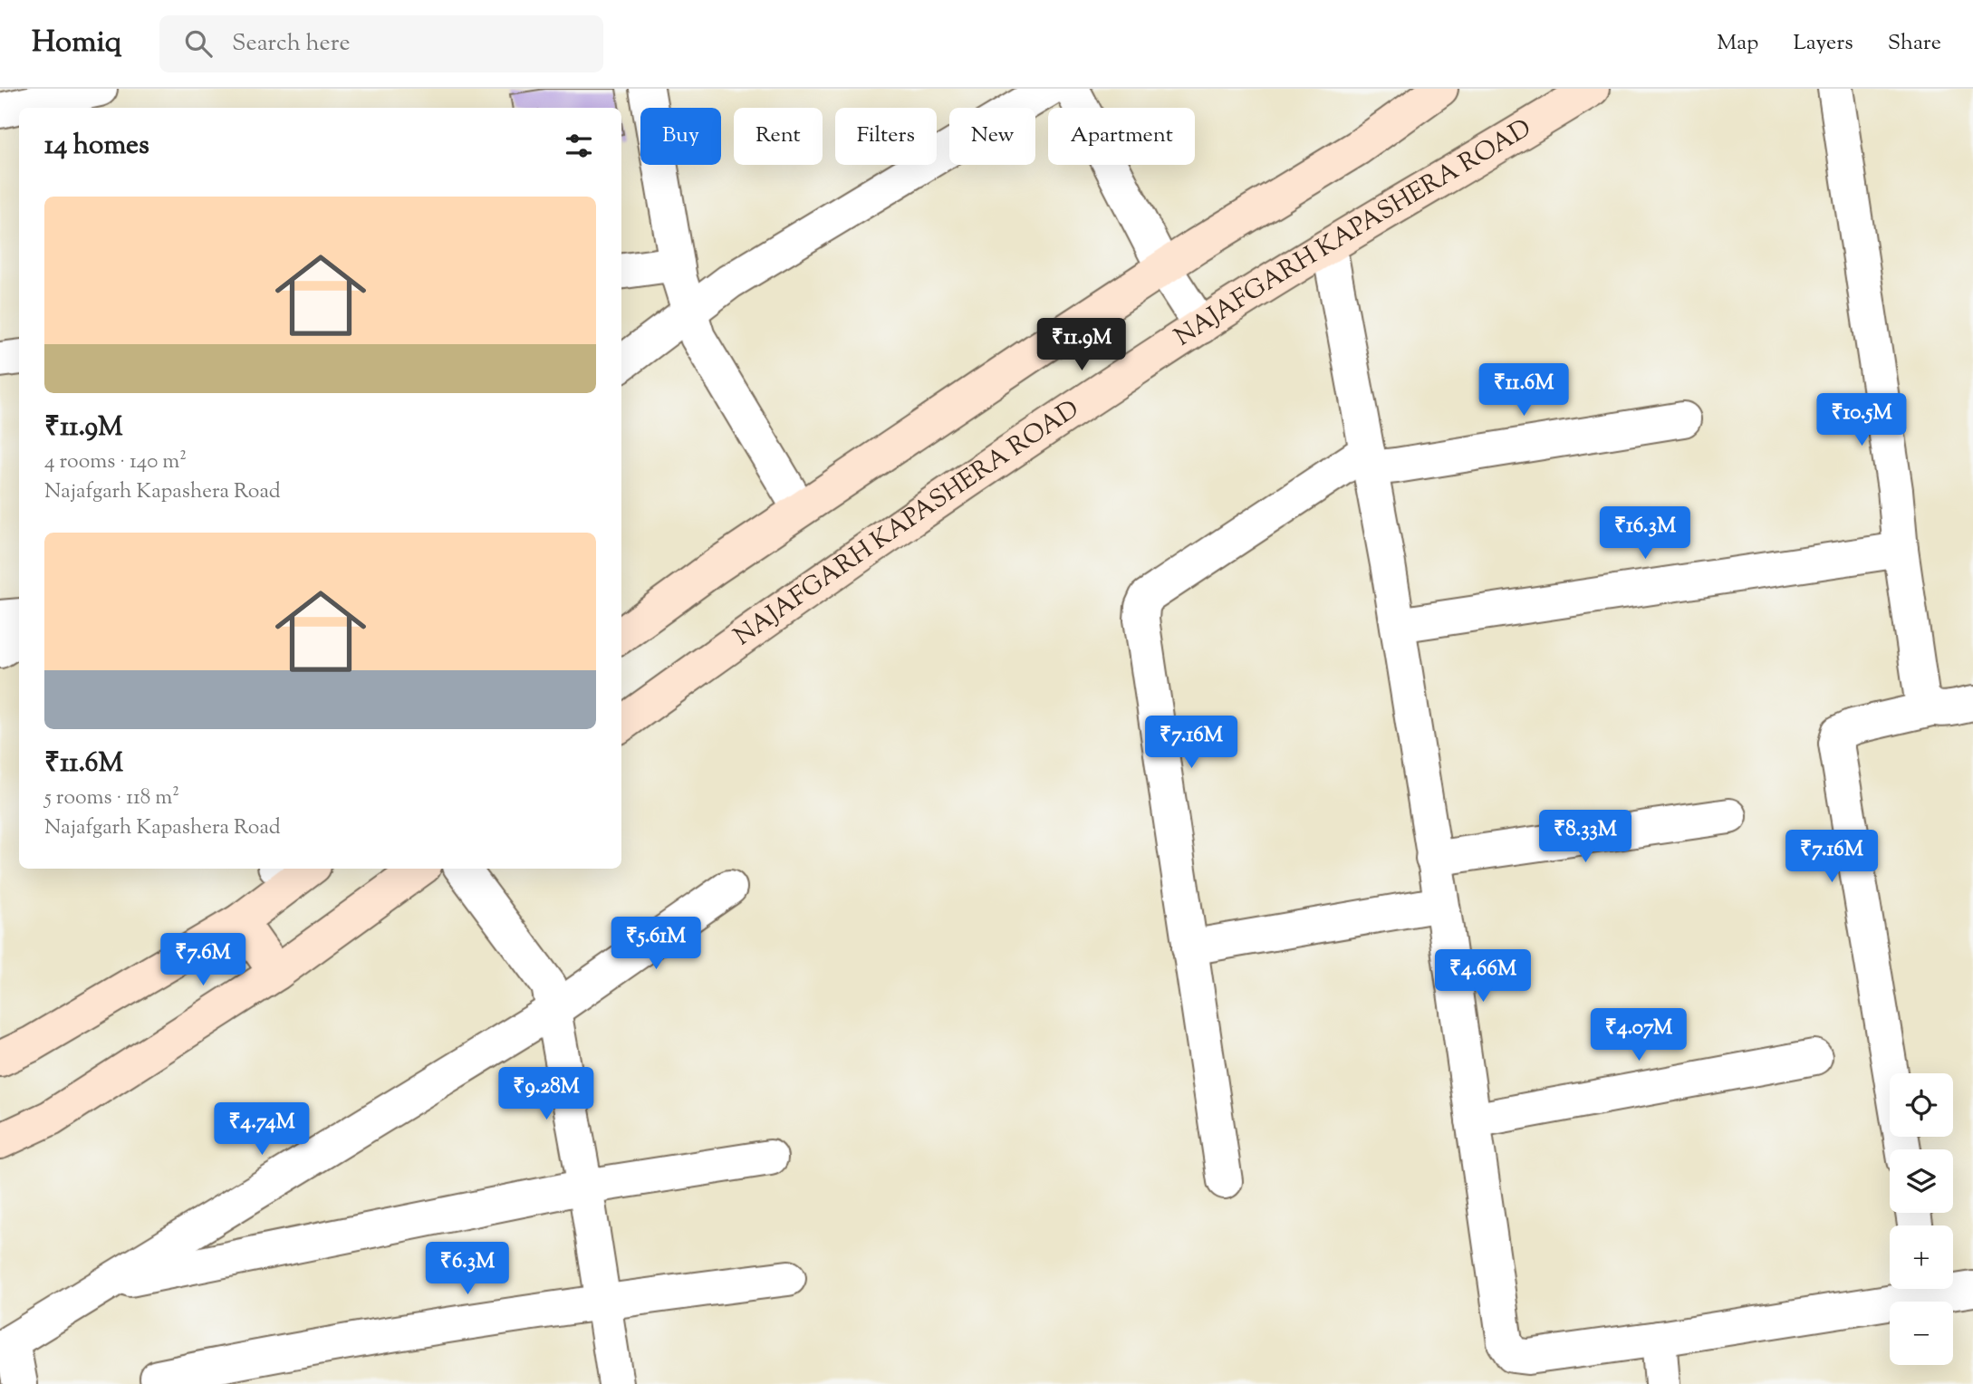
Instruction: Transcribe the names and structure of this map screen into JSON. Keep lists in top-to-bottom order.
{
  "streets": {
    "main road": ["NAJAFGARH KAPASHERA ROAD"]
  },
  "page": {
    "header": "Homiq",
    "search": "Search here",
    "nav": ["Map", "Layers", "Share"],
    "chip": [
      "Buy",
      "Rent",
      "Filters",
      "New",
      "Apartment"
    ],
    "heading": "14 homes",
    "list": [
      {
        "name": "₹11.9M",
        "note": "4 rooms · 140 m² · Najafgarh Kapashera Road"
      },
      {
        "name": "₹11.6M",
        "note": "5 rooms · 118 m² · Najafgarh Kapashera Road"
      }
    ],
    "price": [
      "₹11.9M",
      "₹11.6M",
      "₹10.5M",
      "₹16.3M",
      "₹7.16M",
      "₹8.33M",
      "₹7.16M",
      "₹5.61M",
      "₹7.6M",
      "₹4.66M",
      "₹4.07M",
      "₹9.28M",
      "₹4.74M",
      "₹6.3M"
    ],
    "map_buttons": ["+", "−"]
  }
}
